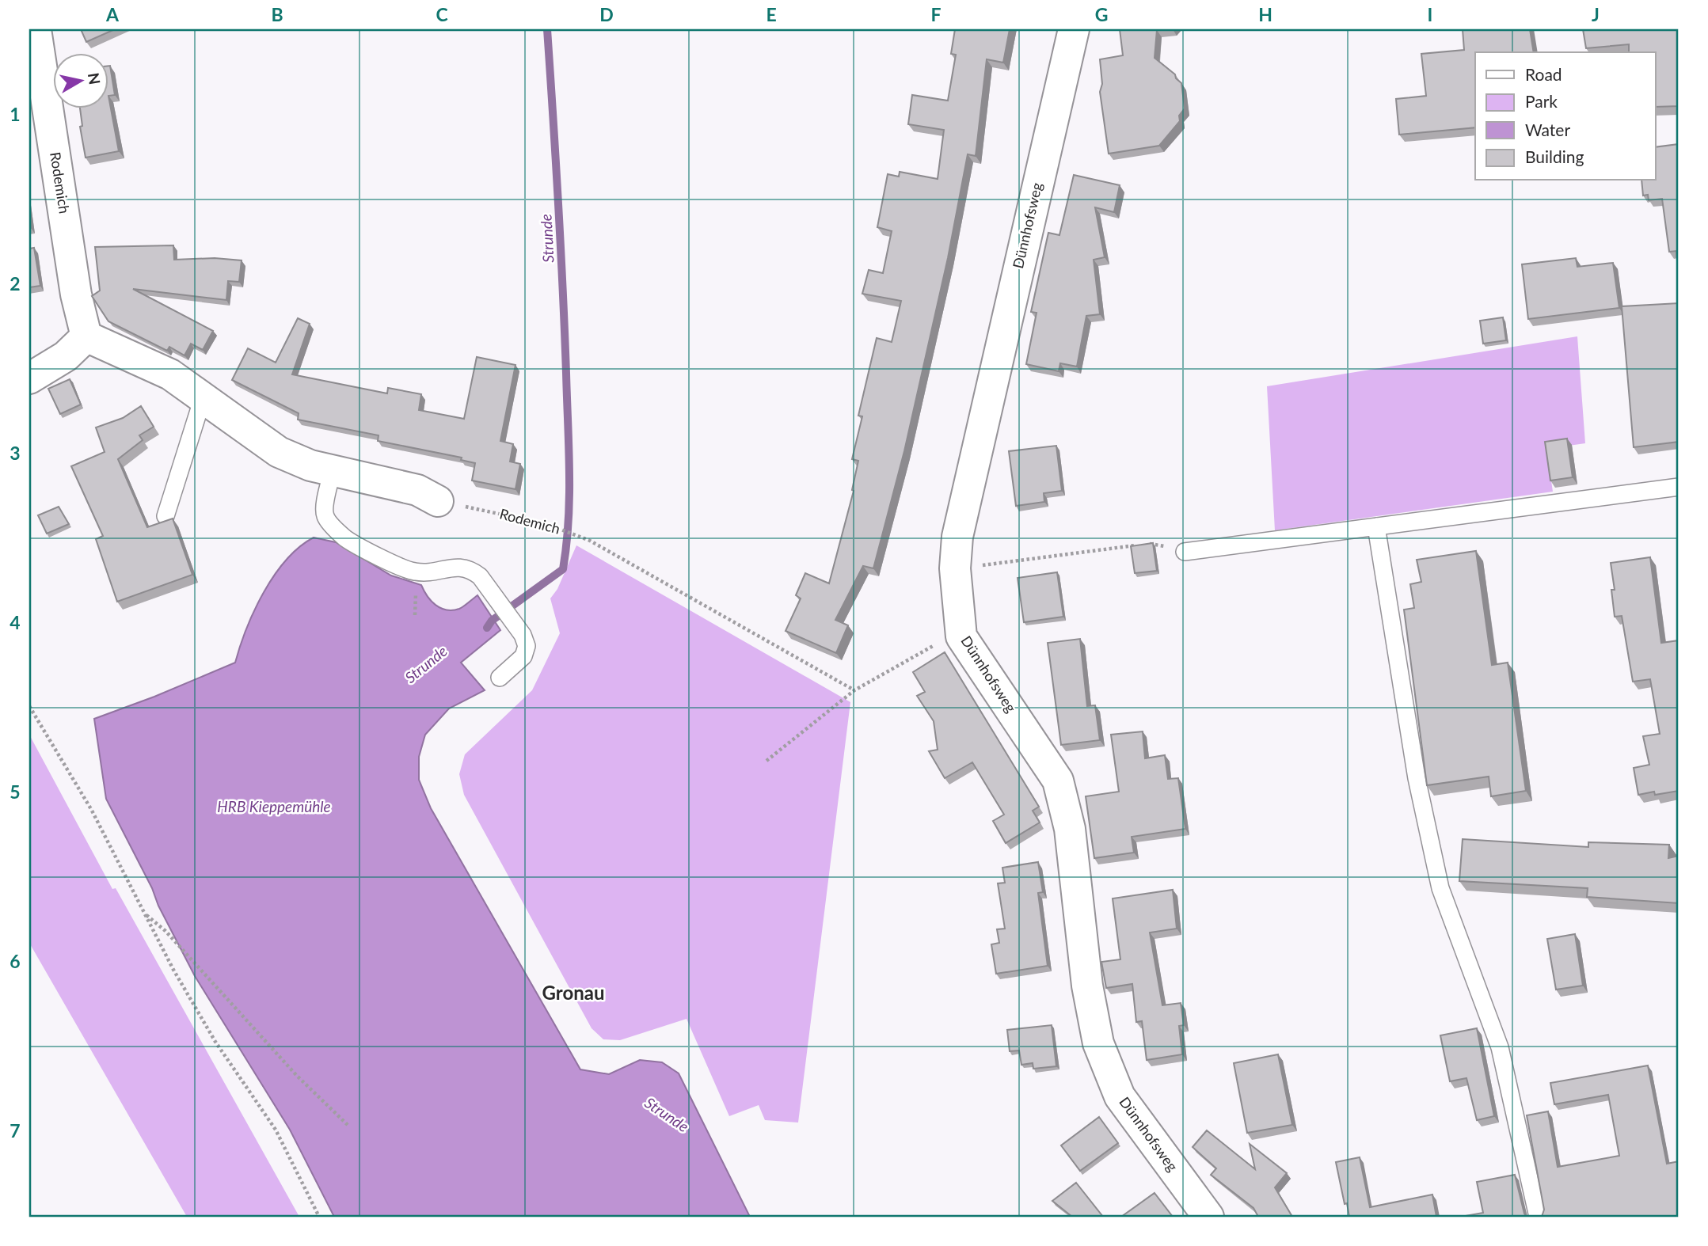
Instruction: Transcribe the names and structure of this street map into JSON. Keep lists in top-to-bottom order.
{
  "streets": {
    "street": ["Rodemich", "Dünnhofsweg"]
  },
  "districts": ["Gronau"],
  "water": ["Strunde", "HRB Kieppemühle"],
  "legend": [
    "Road",
    "Park",
    "Water",
    "Building"
  ],
  "north": "right",
  "grid": {
    "columns": [
      "A",
      "B",
      "C",
      "D",
      "E",
      "F",
      "G",
      "H",
      "I",
      "J"
    ],
    "rows": [
      "1",
      "2",
      "3",
      "4",
      "5",
      "6",
      "7"
    ]
  }
}
